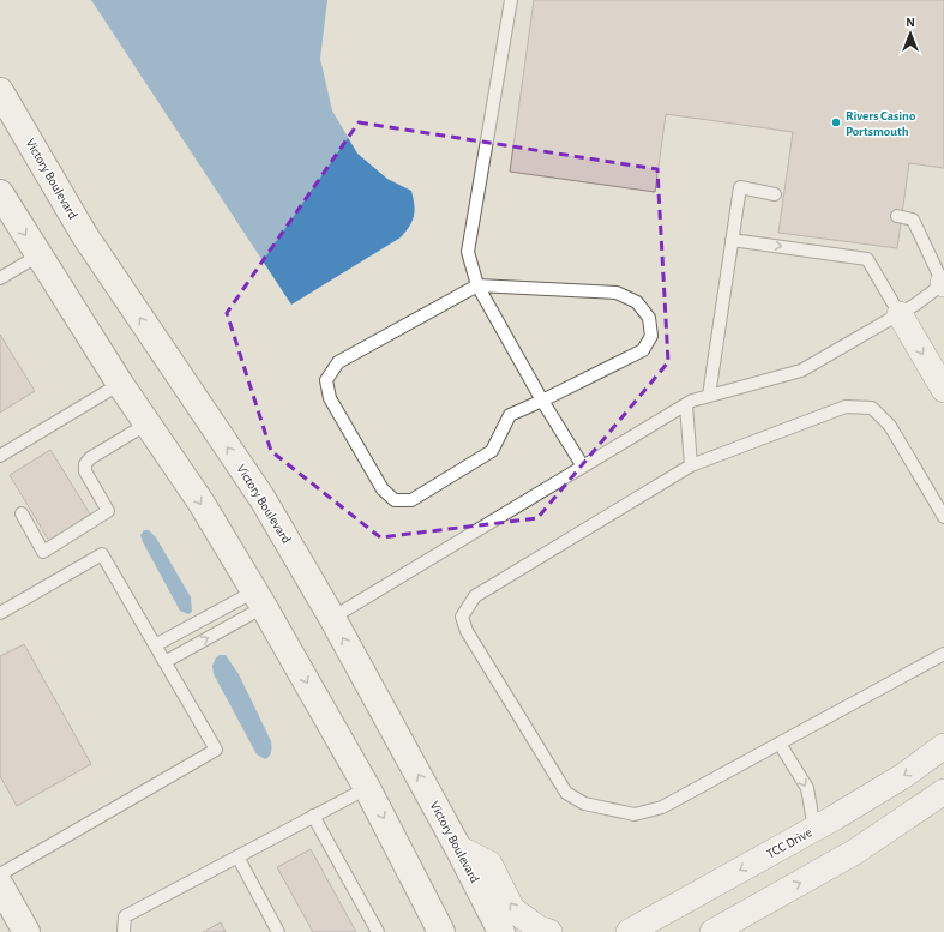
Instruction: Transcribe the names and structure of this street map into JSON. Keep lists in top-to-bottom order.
{
  "streets": {
    "main road": ["Victory Boulevard"],
    "street": ["TCC Drive"]
  },
  "places": ["Rivers Casino Portsmouth"],
  "north": "top"
}
